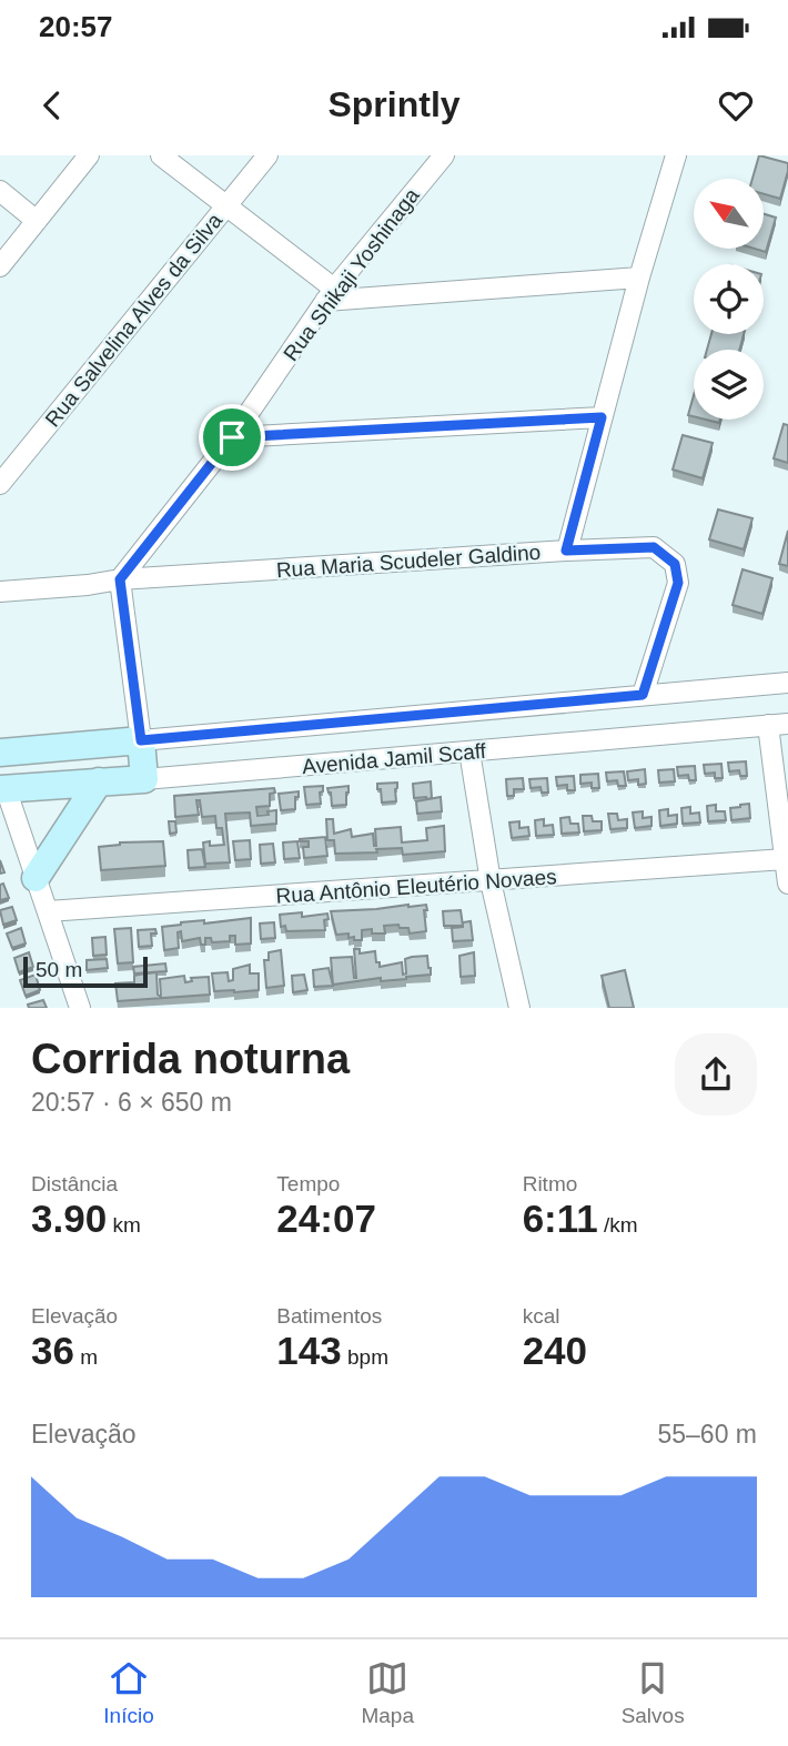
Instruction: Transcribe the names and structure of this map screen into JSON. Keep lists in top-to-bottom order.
{
  "streets": {
    "street": [
      "Rua Shikaji Yoshinaga",
      "Rua Salvelina Alves da Silva",
      "Rua Maria Scudeler Galdino",
      "Avenida Jamil Scaff",
      "Rua Antônio Eleutério Novaes"
    ]
  },
  "crossings": [
    ["Rua Shikaji Yoshinaga", "Rua Maria Scudeler Galdino"],
    ["Rua Maria Scudeler Galdino", "Avenida Jamil Scaff"]
  ],
  "scale_bar": "50 m",
  "north": "top left",
  "page": {
    "status": "20:57",
    "header": "Sprintly",
    "scale": "50 m",
    "heading": ["Corrida noturna", "20:57 · 6 × 650 m"],
    "stats": [
      ["Distância", "3.90 km"],
      ["Tempo", "24:07"],
      ["Ritmo", "6:11 /km"],
      ["Elevação", "36 m"],
      ["Batimentos", "143 bpm"],
      ["kcal", "240"]
    ],
    "chart": ["Elevação", "55–60 m"],
    "tabs": ["Início", "Mapa", "Salvos"]
  }
}
